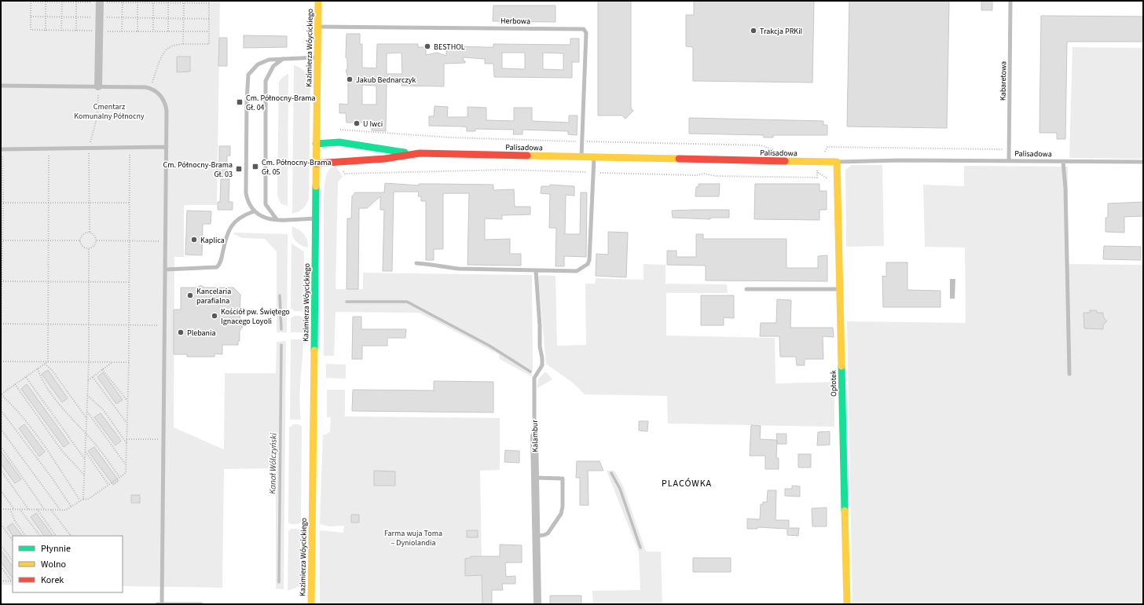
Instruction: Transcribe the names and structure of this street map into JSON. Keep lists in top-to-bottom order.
{
  "streets": {
    "street": [
      "Kazimierza Wóycickiego",
      "Palisadowa",
      "Opłotek",
      "Kalambur"
    ],
    "lane": ["Herbowa", "Kabaretowa"]
  },
  "crossings": [
    ["Herbowa", "Kazimierza Wóycickiego"],
    ["Herbowa", "Palisadowa"],
    ["Kazimierza Wóycickiego", "Palisadowa"],
    ["Kabaretowa", "Palisadowa"],
    ["Palisadowa", "Opłotek"]
  ],
  "districts": ["PLACÓWKA"],
  "water": ["Kanał Wólczyński"],
  "parks": ["Cmentarz Komunalny Północny", "Farma wuja Toma – Dyniolandia"],
  "places": {
    "other": [
      "Trakcja PRKiI",
      "BESTHOL",
      "Jakub Bednarczyk",
      "U Iwci",
      "Kaplica",
      "Kancelaria parafialna",
      "Kościół pw. Świętego Ignacego Loyoli",
      "Plebania"
    ],
    "transit": ["Cm. Północny-Brama Gł. 04", "Cm. Północny-Brama Gł. 05", "Cm. Północny-Brama Gł. 03"]
  },
  "legend": ["Płynnie", "Wolno", "Korek"]
}
